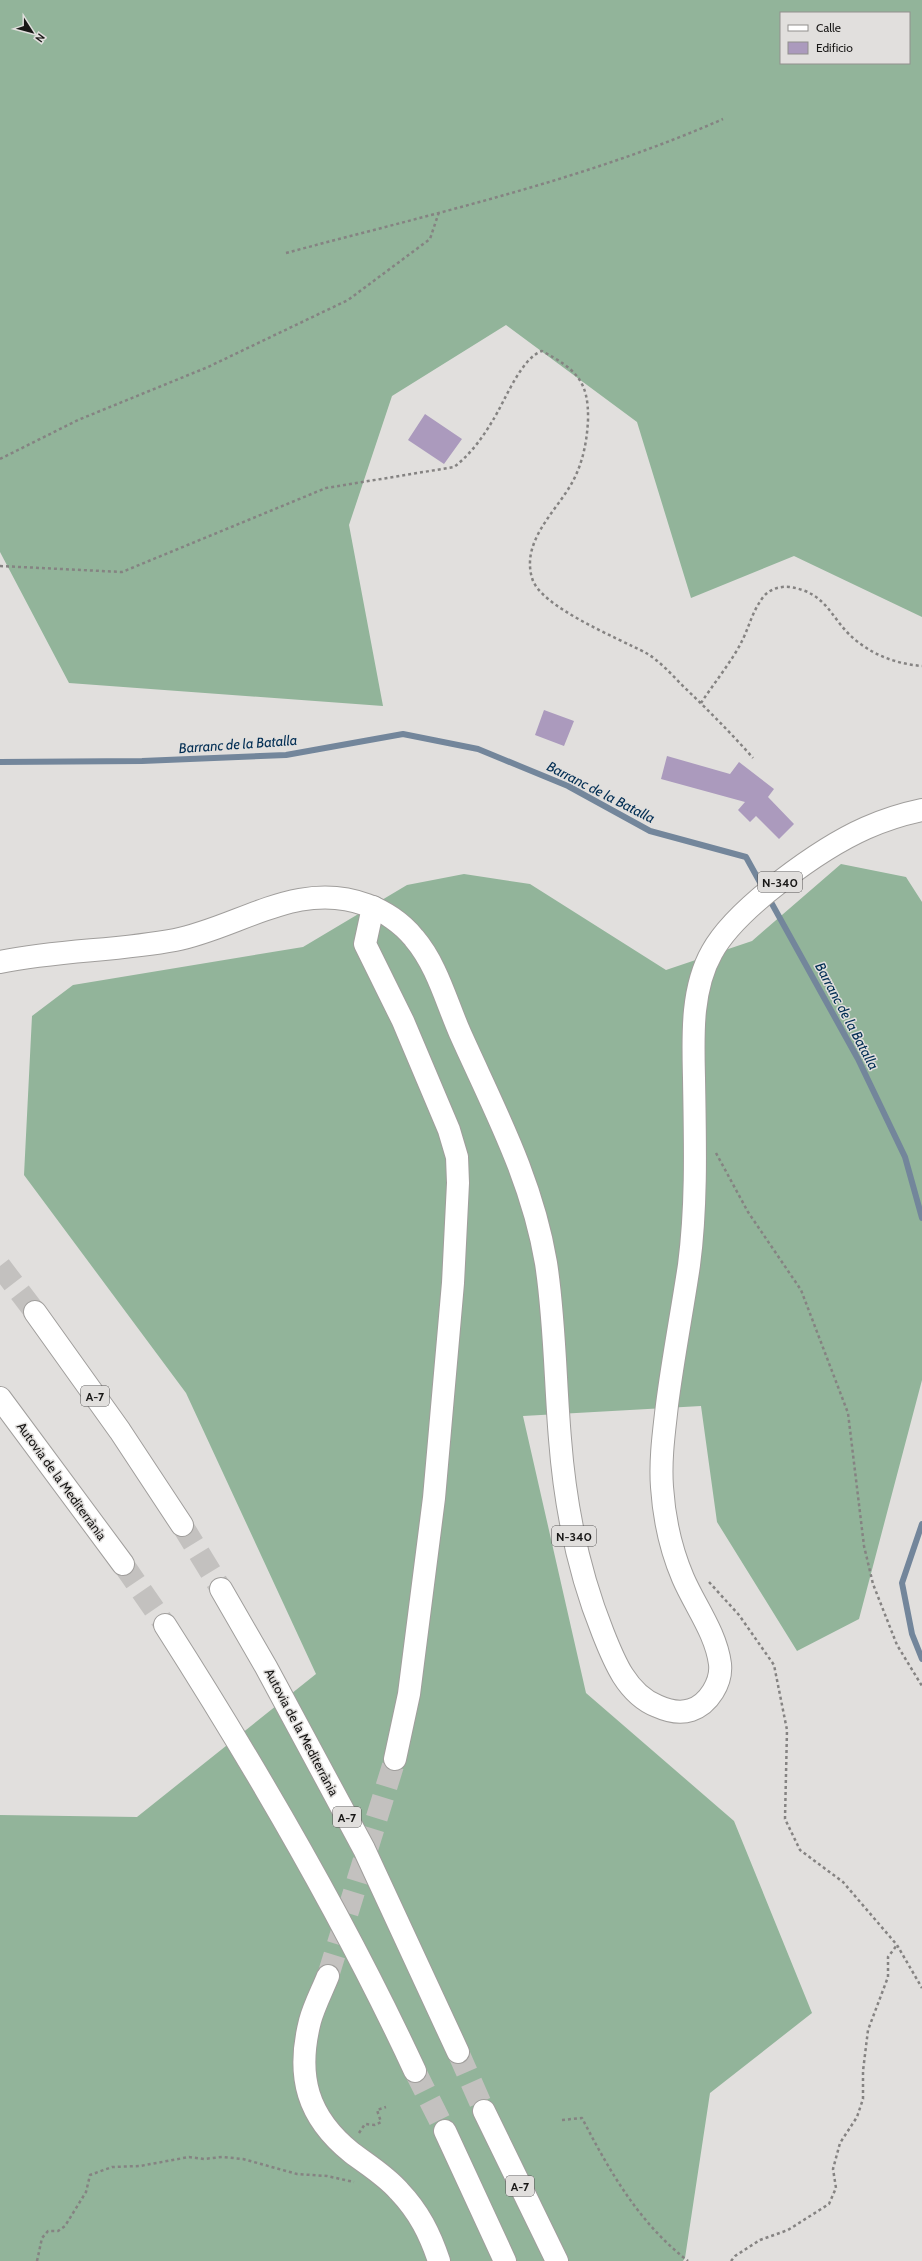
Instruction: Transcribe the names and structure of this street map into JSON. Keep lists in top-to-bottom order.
{
  "streets": {
    "main road": ["N-340", "A-7", "Autovia de la Mediterrània"]
  },
  "water": ["Barranc de la Batalla"],
  "legend": ["Calle", "Edificio"],
  "north": "bottom right"
}
